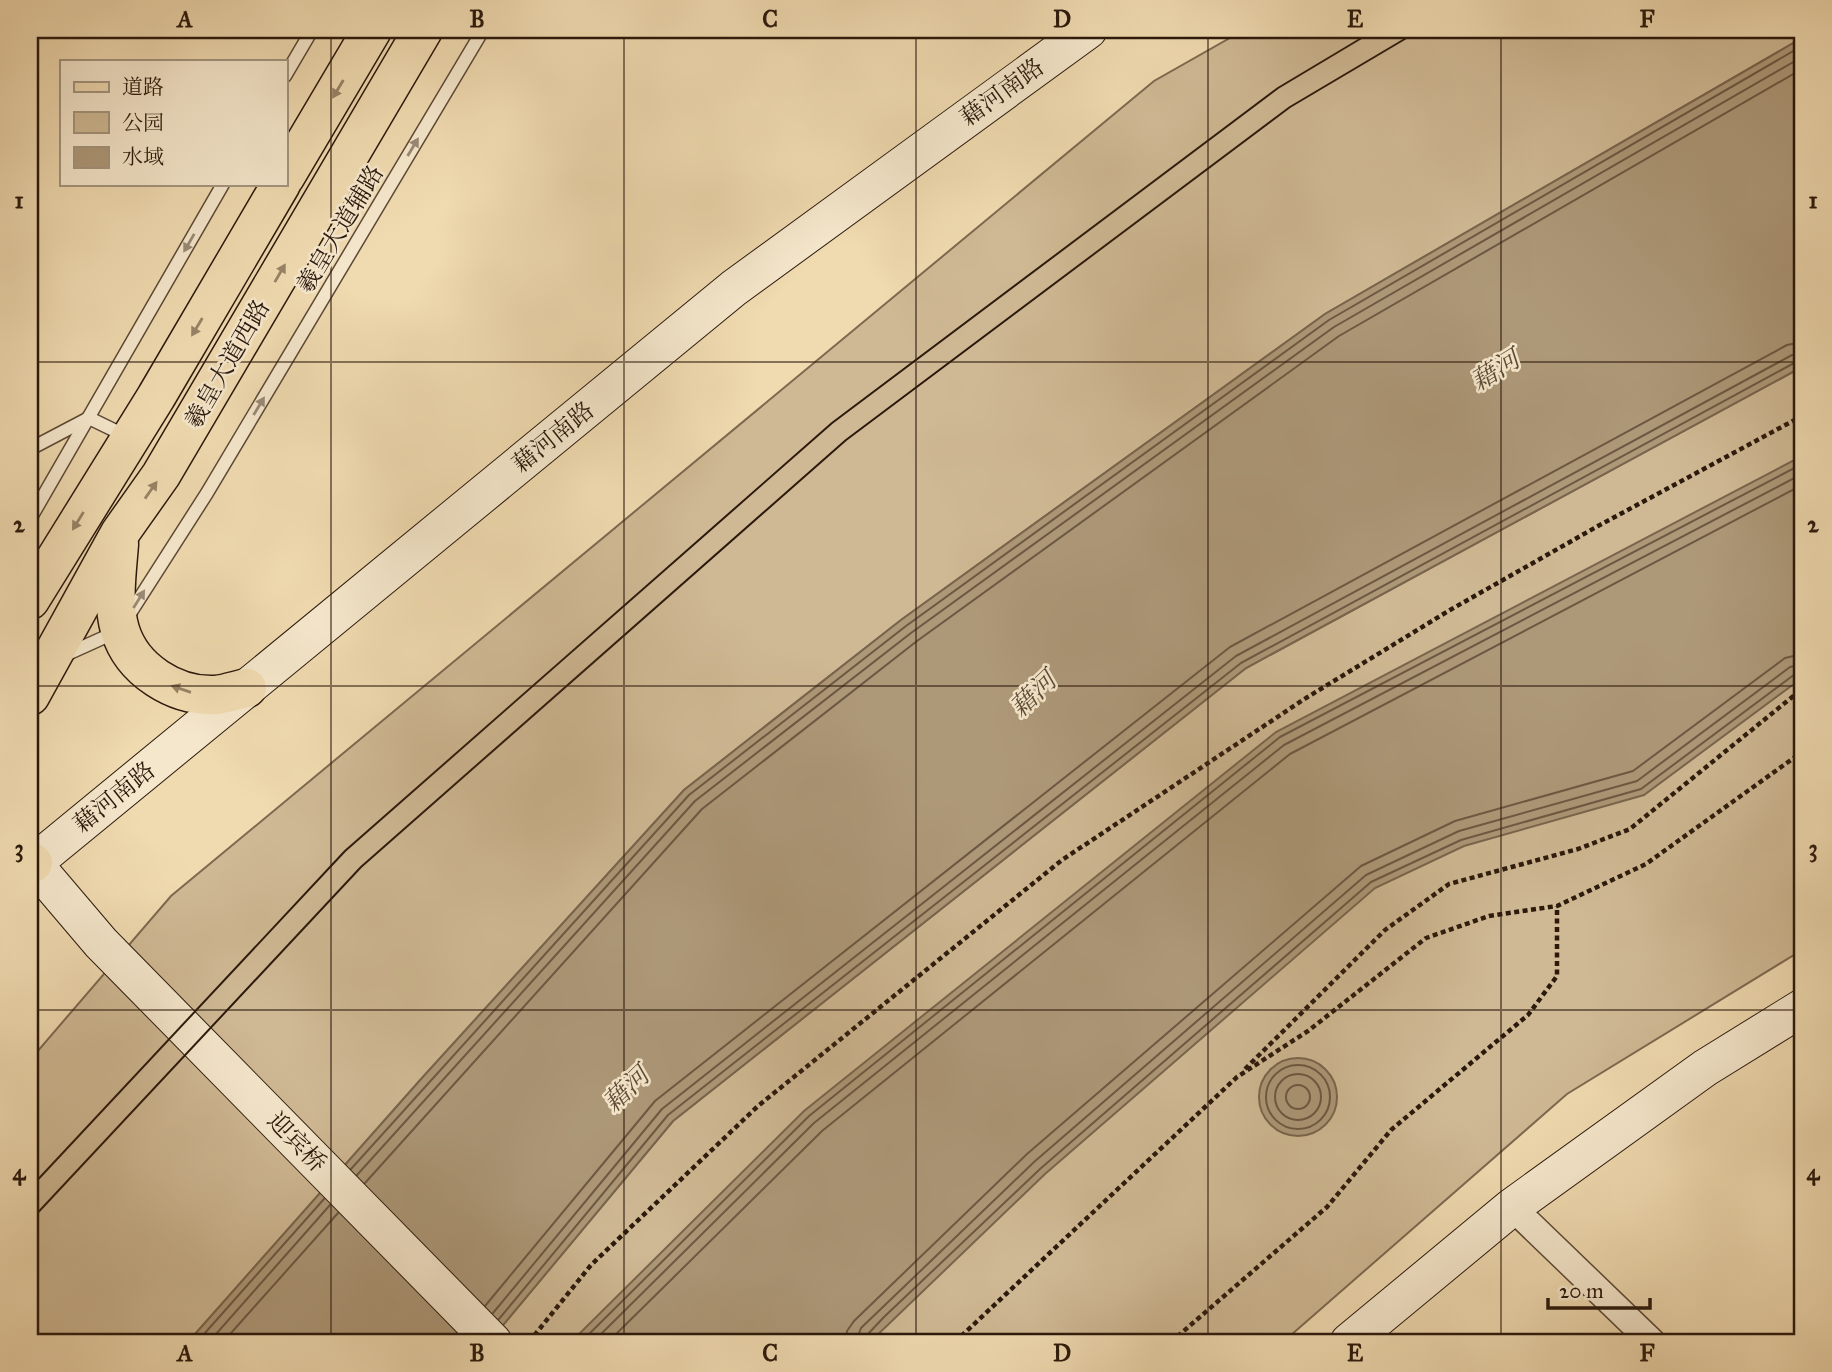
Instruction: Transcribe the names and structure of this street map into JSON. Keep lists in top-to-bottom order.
{
  "streets": {
    "main road": ["藉河南路", "羲皇大道西路", "迎宾桥"],
    "lane": ["羲皇大道辅路"]
  },
  "crossings": [
    ["藉河南路", "迎宾桥"]
  ],
  "one_way": ["羲皇大道辅路"],
  "water": ["藉河"],
  "legend": ["道路", "公园", "水域"],
  "scale_bar": "20 m",
  "grid": {
    "columns": [
      "A",
      "B",
      "C",
      "D",
      "E",
      "F"
    ],
    "rows": [
      "1",
      "2",
      "3",
      "4"
    ]
  }
}
